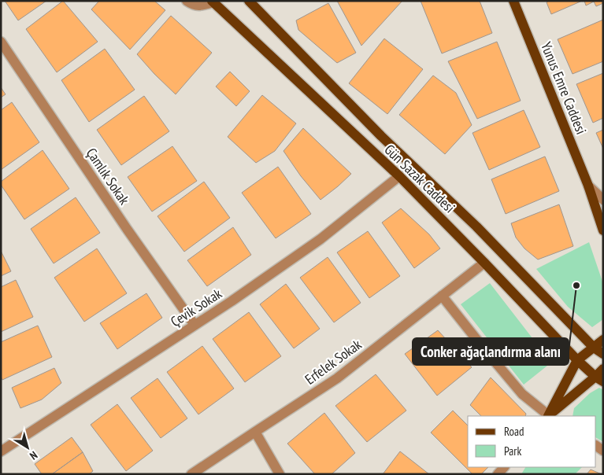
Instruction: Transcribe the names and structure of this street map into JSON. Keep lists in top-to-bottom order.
{
  "streets": {
    "main road": ["Yunus Emre Caddesi", "Gün Sazak Caddesi"],
    "street": ["Çamlık Sokak", "Çevik Sokak", "Erfelek Sokak"]
  },
  "crossings": [
    ["Çamlık Sokak", "Çevik Sokak"],
    ["Gün Sazak Caddesi", "Çevik Sokak"],
    ["Gün Sazak Caddesi", "Erfelek Sokak"]
  ],
  "places": ["Conker ağaçlandırma alanı"],
  "legend": ["Road", "Park"],
  "north": "bottom right"
}
